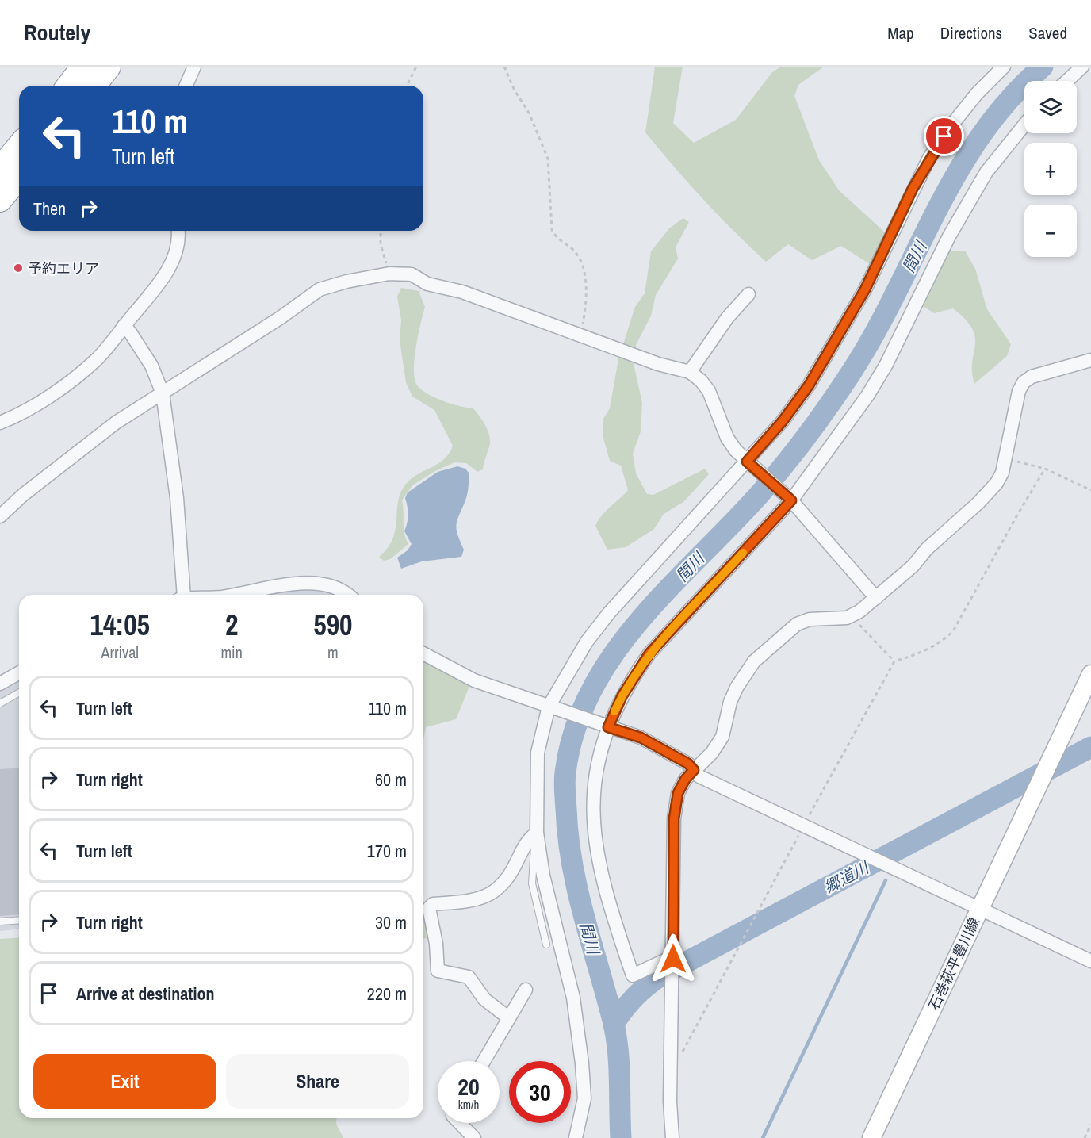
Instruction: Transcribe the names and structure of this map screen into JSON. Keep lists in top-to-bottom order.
{
  "streets": {
    "main road": ["石巻萩平豊川線"]
  },
  "water": ["間川", "郷道川"],
  "places": ["予約エリア"],
  "page": {
    "header": "Routely",
    "nav": ["Map", "Directions", "Saved"],
    "map_buttons": ["+", "−"],
    "turn": ["110 m", "Turn left"],
    "then": "Then",
    "eta": [
      "14:05",
      "Arrival",
      "2",
      "min",
      "590",
      "m"
    ],
    "list": [
      {
        "name": "Turn left",
        "value": "110 m"
      },
      {
        "name": "Turn right",
        "value": "60 m"
      },
      {
        "name": "Turn left",
        "value": "170 m"
      },
      {
        "name": "Turn right",
        "value": "30 m"
      },
      {
        "name": "Arrive at destination",
        "value": "220 m"
      }
    ],
    "buttons": ["Exit", "Share"],
    "speed": "20 km/h",
    "limit": "30"
  }
}
